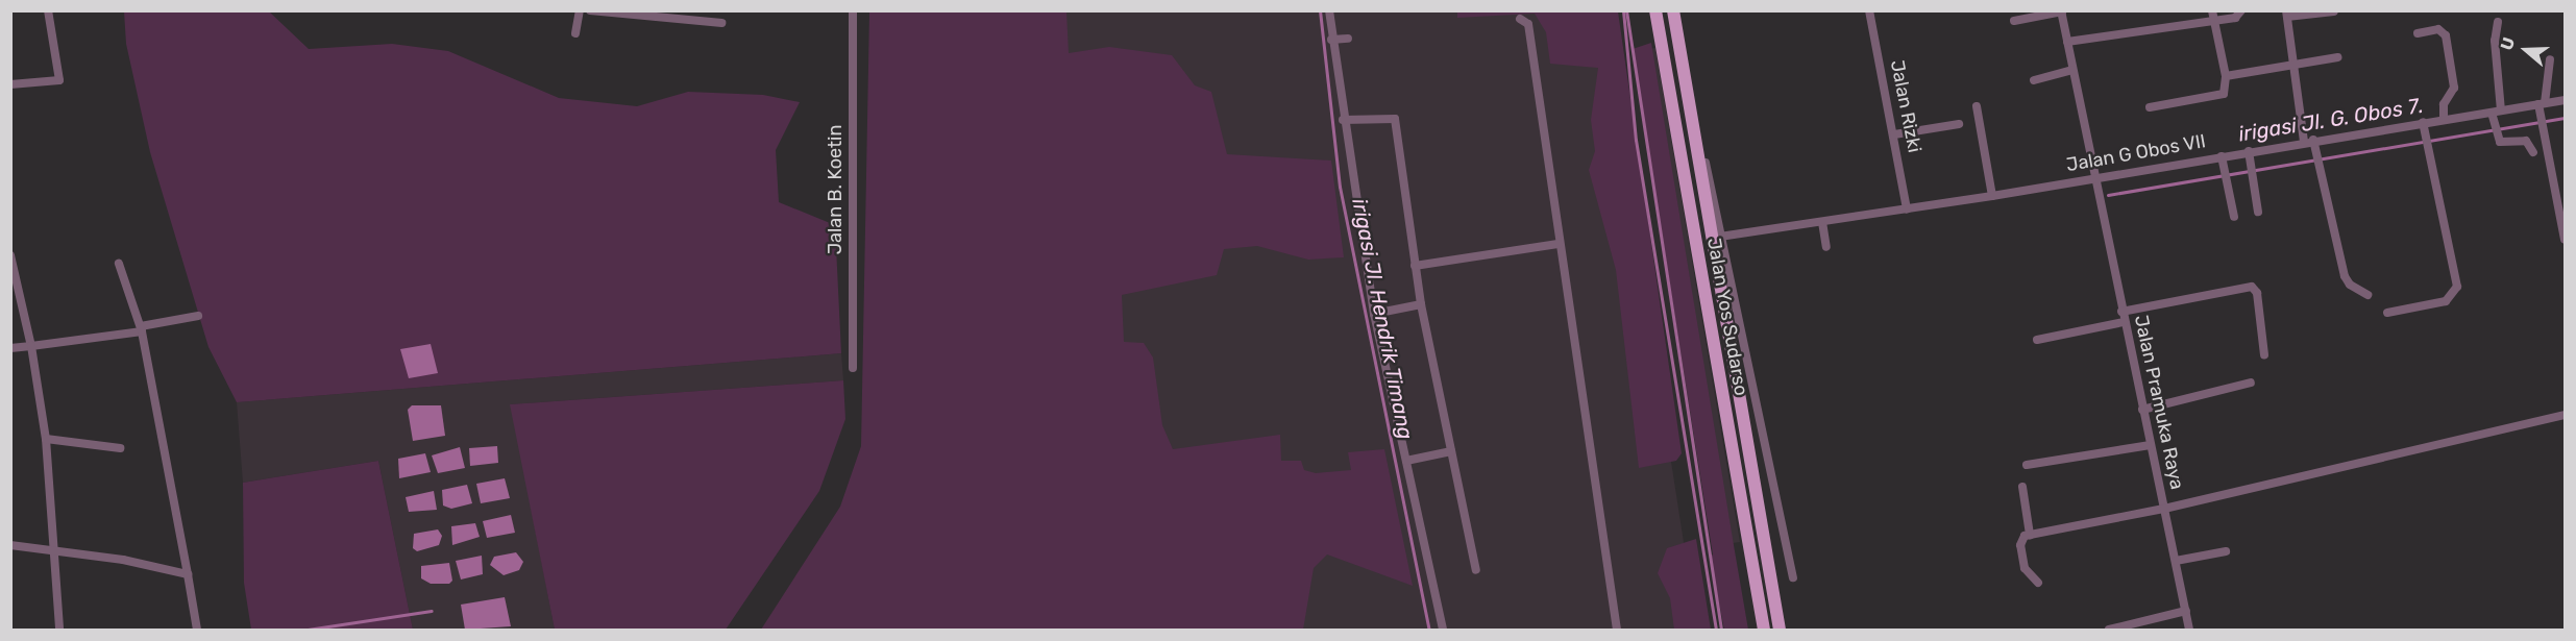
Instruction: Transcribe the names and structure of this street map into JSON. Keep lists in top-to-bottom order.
{
  "streets": {
    "main road": ["Jalan Yos Sudarso"],
    "street": [
      "Jalan Rizki",
      "Jalan G Obos VII",
      "Jalan B. Koetin",
      "Jalan Pramuka Raya"
    ]
  },
  "crossings": [
    ["Jalan Rizki", "Jalan G Obos VII"],
    ["Jalan G Obos VII", "Jalan Yos Sudarso"],
    ["Jalan G Obos VII", "Jalan Pramuka Raya"]
  ],
  "water": ["irigasi Jl. G. Obos 7.", "irigasi Jl. Hendrik Timang"],
  "north": "left"
}
